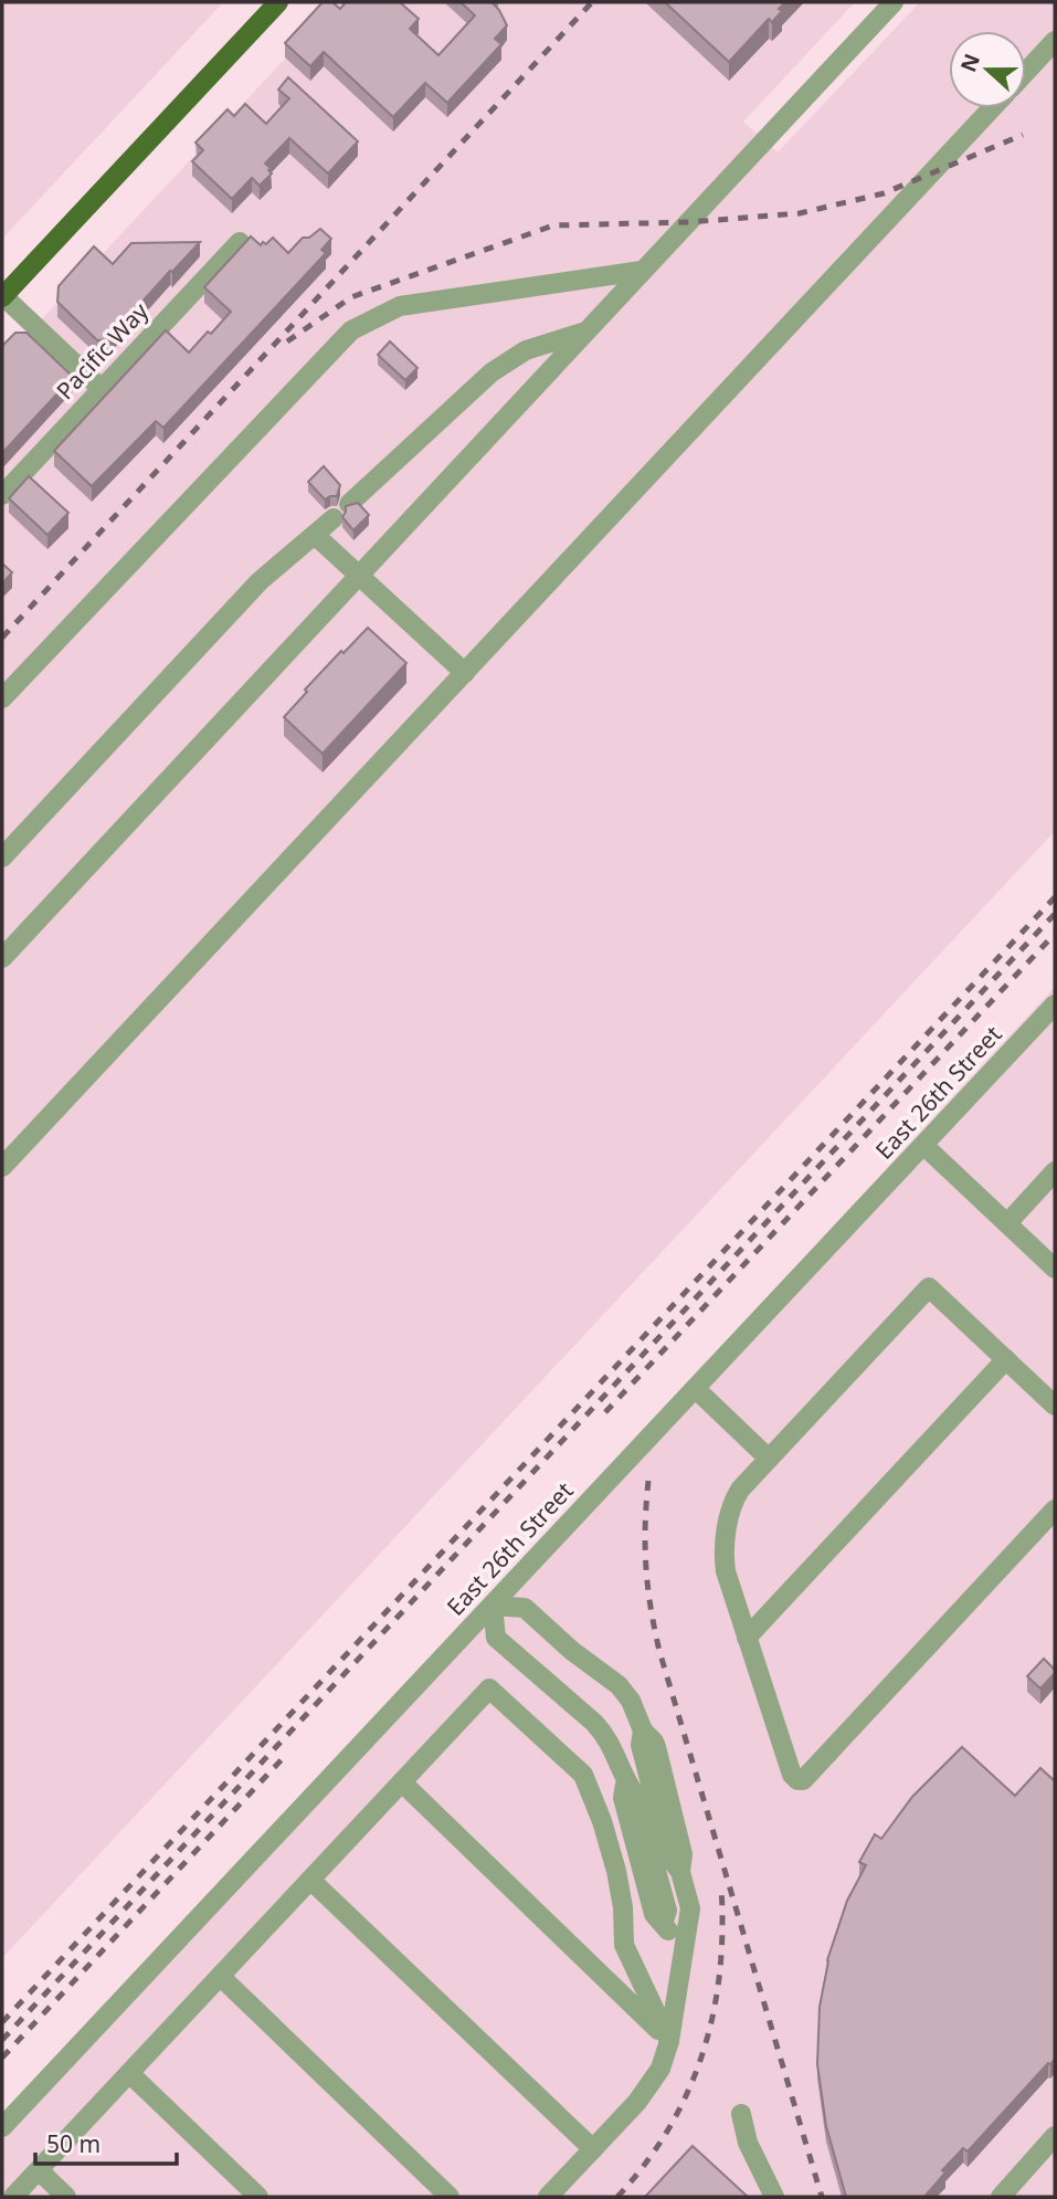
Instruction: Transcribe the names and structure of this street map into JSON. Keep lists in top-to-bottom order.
{
  "streets": {
    "street": ["Pacific Way", "East 26th Street"]
  },
  "scale_bar": "50 m",
  "north": "left"
}
